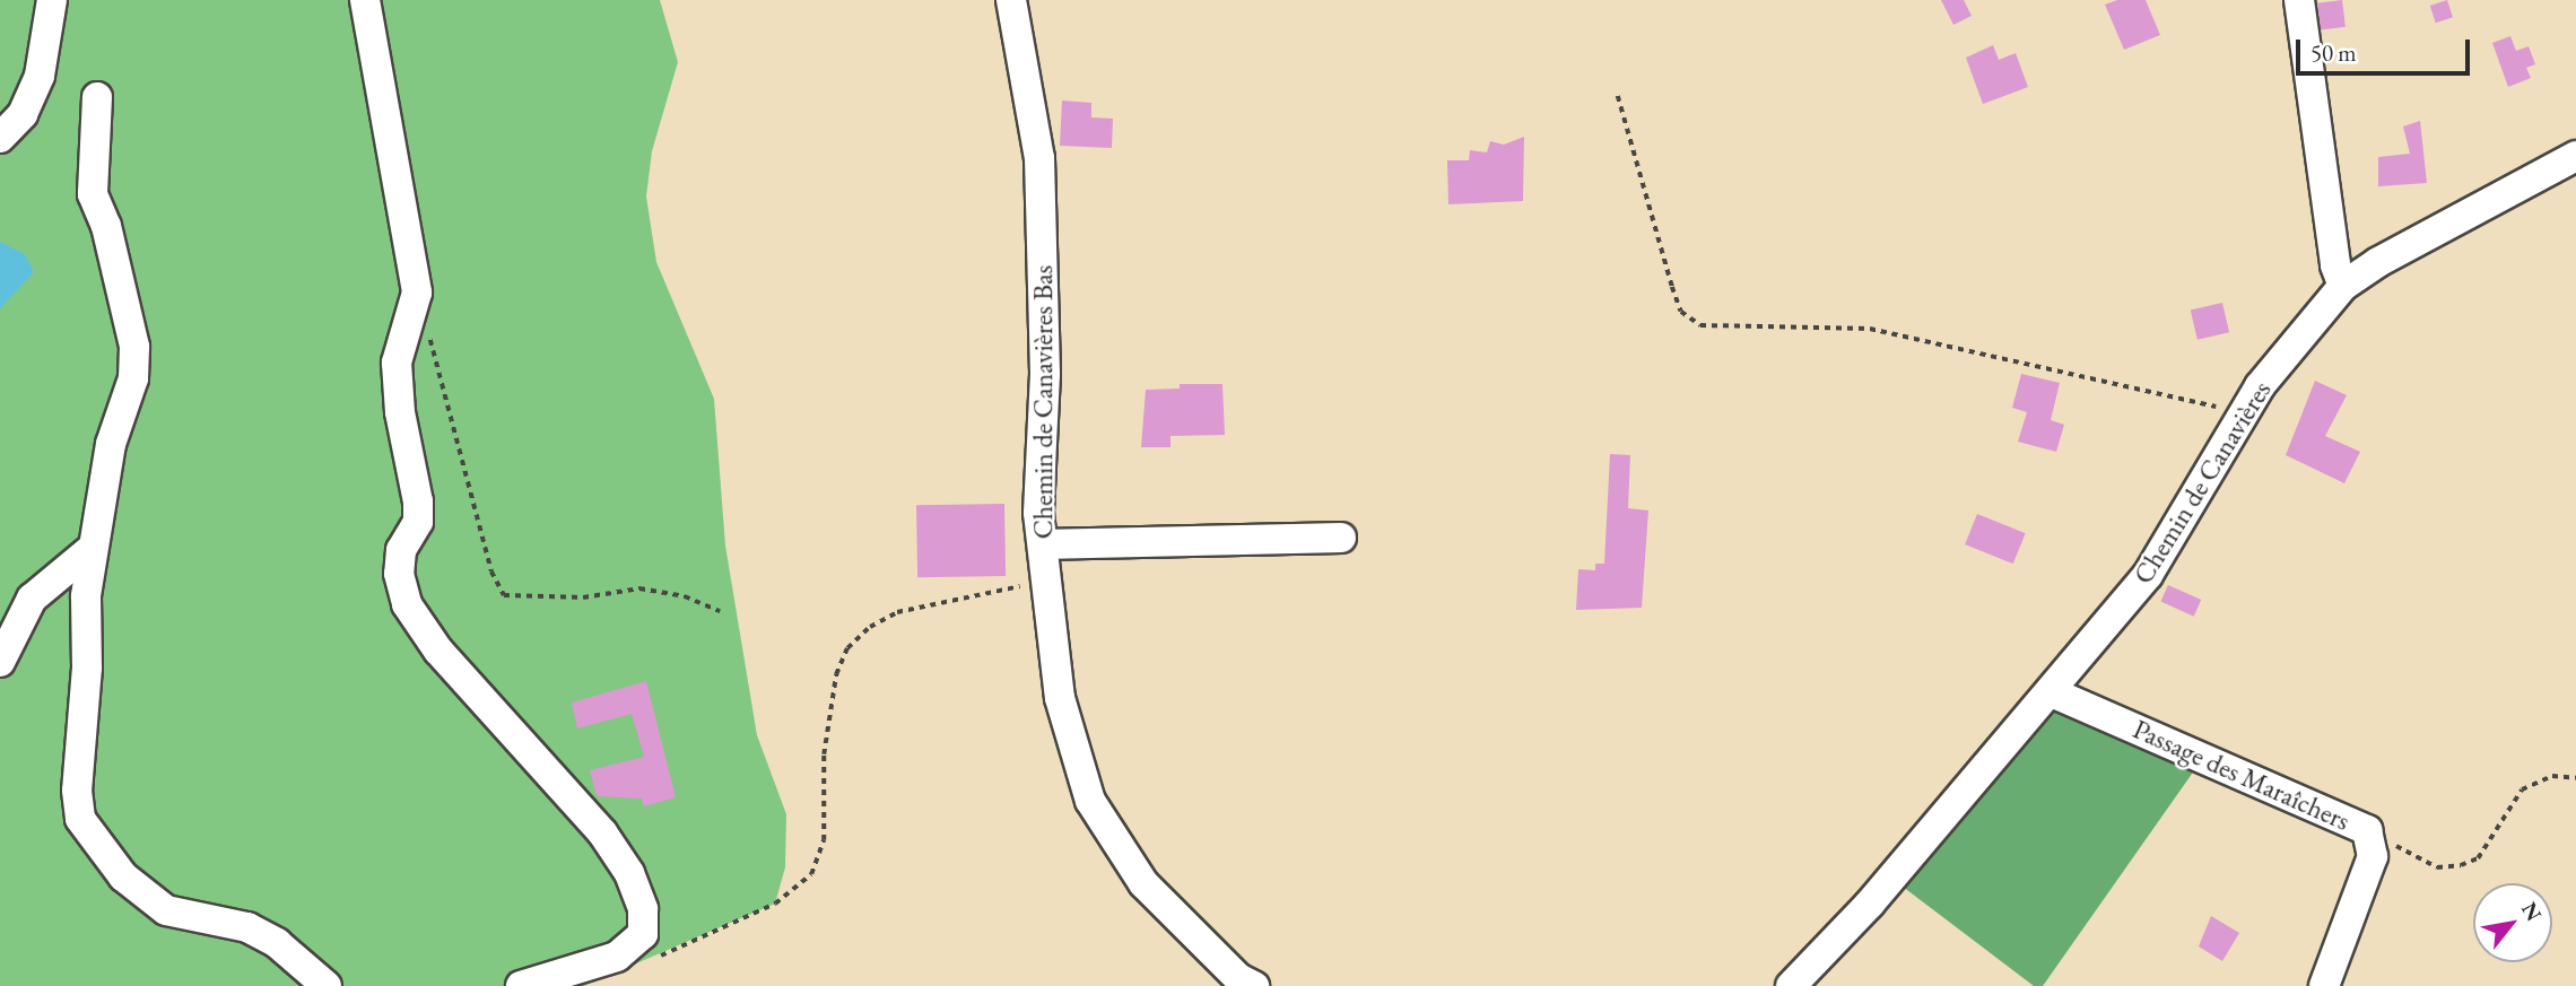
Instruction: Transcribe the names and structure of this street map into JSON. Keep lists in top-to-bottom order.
{
  "streets": {
    "street": ["Chemin de Canavières Bas", "Chemin de Canavières", "Passage des Maraîchers"]
  },
  "crossings": [
    ["Chemin de Canavières", "Passage des Maraîchers"]
  ],
  "scale_bar": "50 m",
  "north": "top right"
}
